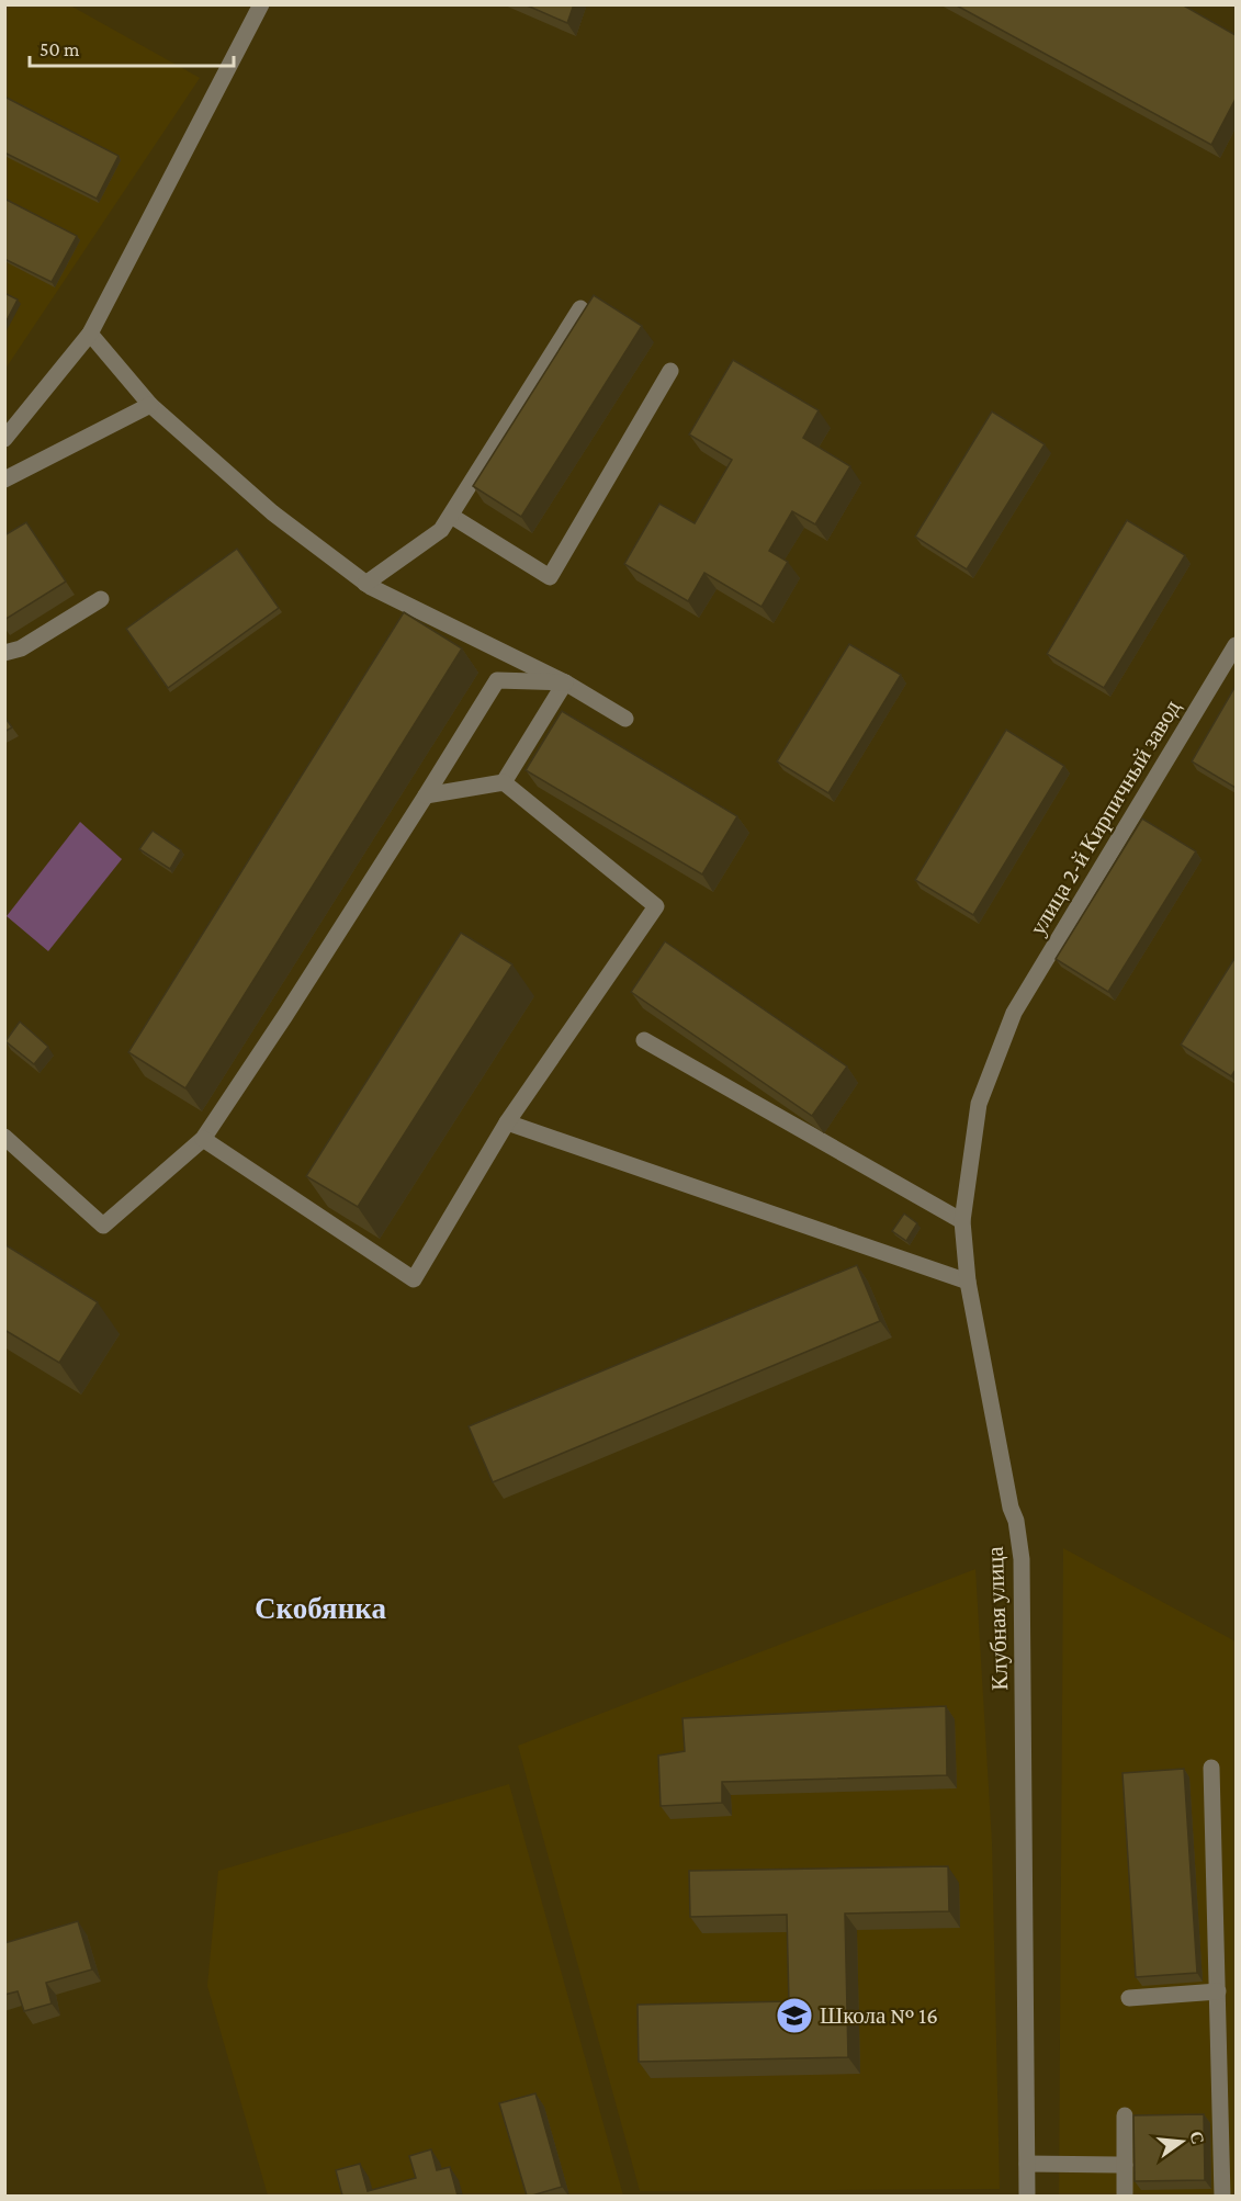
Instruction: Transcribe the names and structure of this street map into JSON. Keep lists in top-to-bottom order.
{
  "streets": {
    "street": ["улица 2-й Кирпичный завод", "Клубная улица"]
  },
  "crossings": [
    ["улица 2-й Кирпичный завод", "Клубная улица"]
  ],
  "districts": ["Скобянка"],
  "places": {
    "school or university": ["Школа № 16"]
  },
  "scale_bar": "50 m",
  "north": "right"
}
